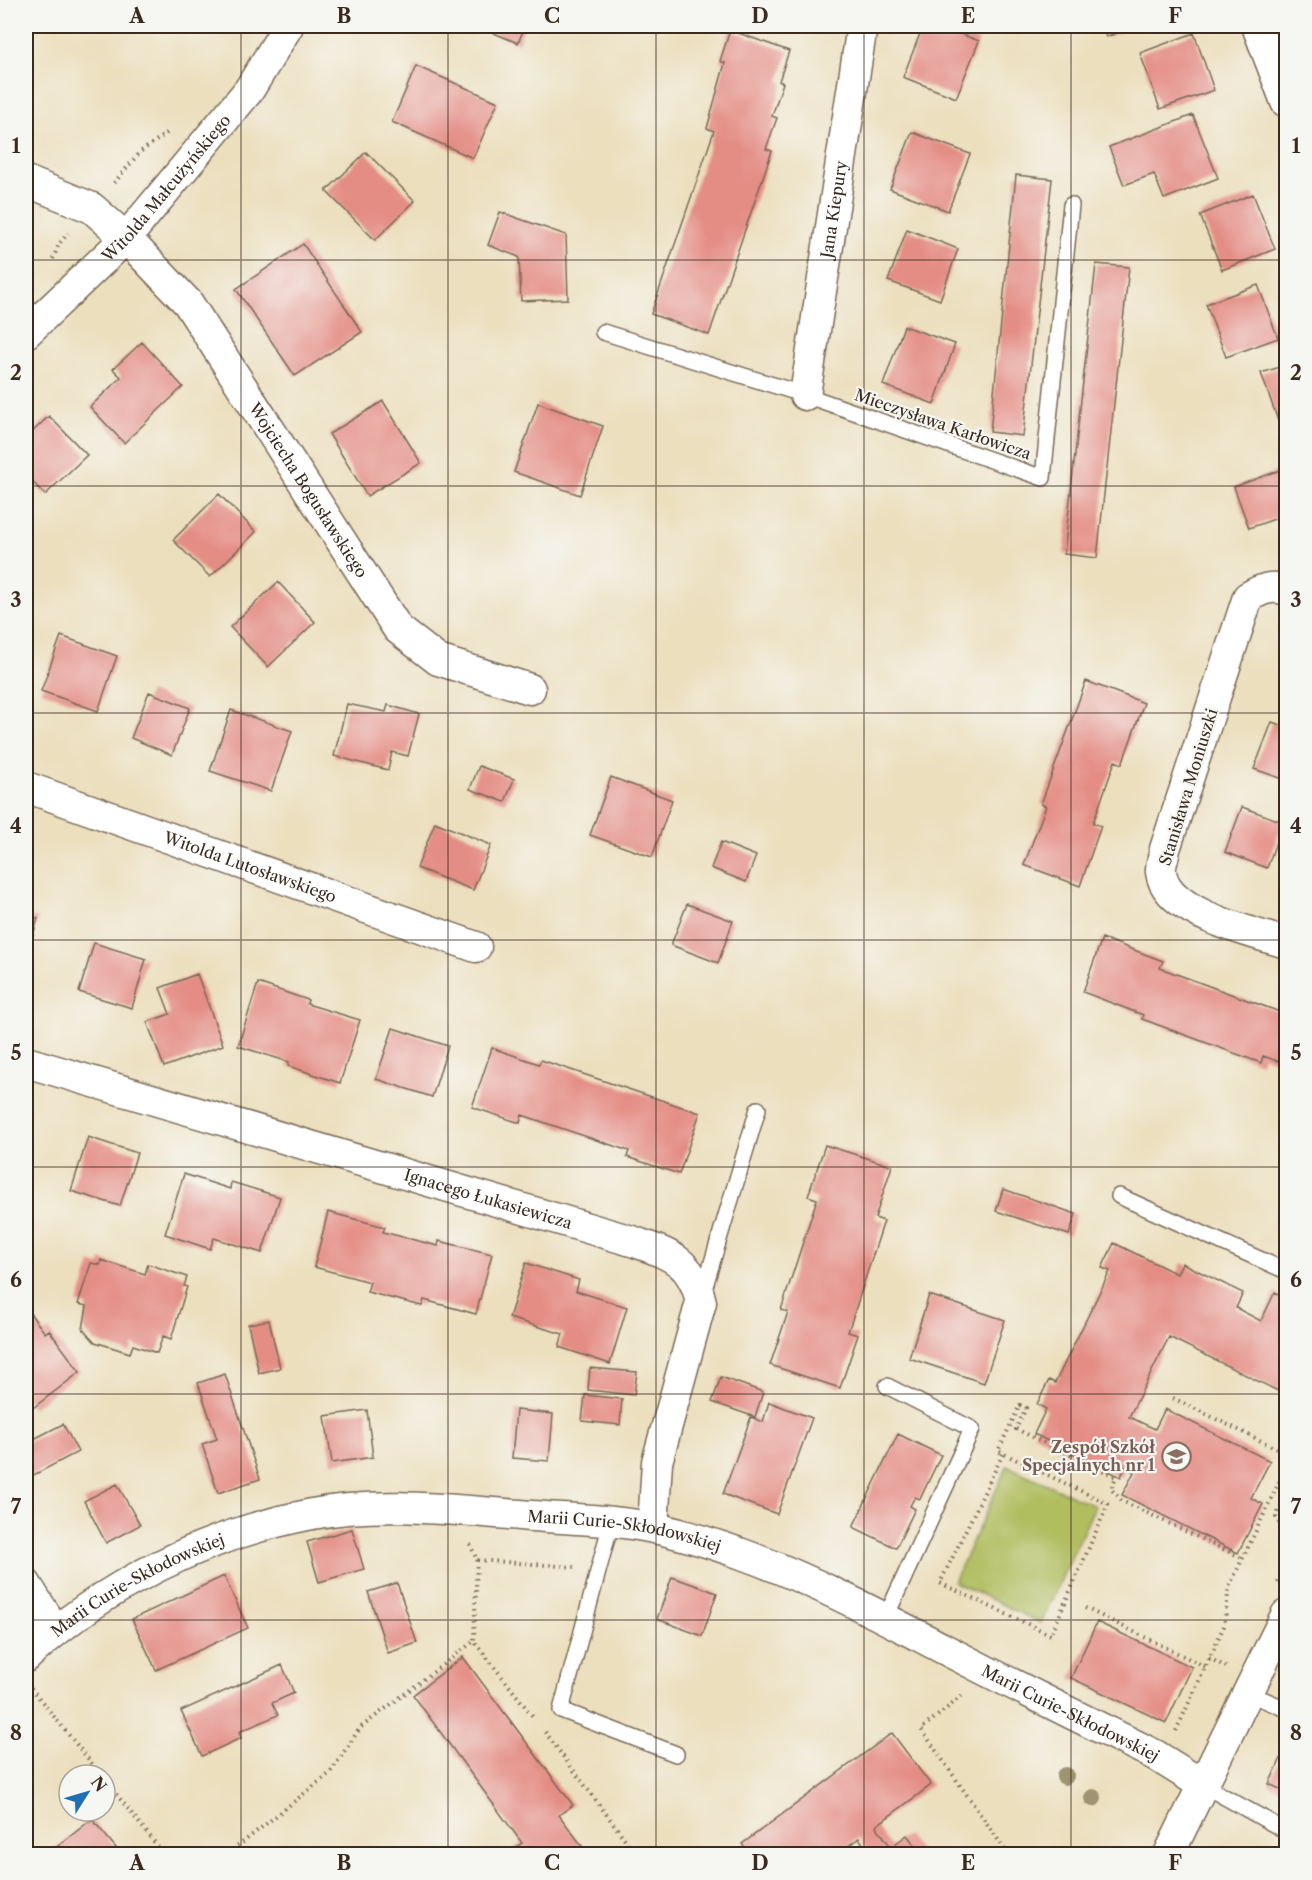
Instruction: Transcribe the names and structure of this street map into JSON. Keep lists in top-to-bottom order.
{
  "streets": {
    "street": [
      "Witolda Małcużyńskiego",
      "Jana Kiepury",
      "Wojciecha Bogusławskiego",
      "Stanisława Moniuszki",
      "Witolda Lutosławskiego",
      "Ignacego Łukasiewicza",
      "Marii Curie-Skłodowskiej"
    ],
    "lane": ["Mieczysława Karłowicza"]
  },
  "crossings": [
    ["Witolda Małcużyńskiego", "Wojciecha Bogusławskiego"],
    ["Jana Kiepury", "Mieczysława Karłowicza"]
  ],
  "places": {
    "school or university": ["Zespół Szkół Specjalnych nr 1"]
  },
  "north": "top right",
  "grid": {
    "columns": [
      "A",
      "B",
      "C",
      "D",
      "E",
      "F"
    ],
    "rows": [
      "1",
      "2",
      "3",
      "4",
      "5",
      "6",
      "7",
      "8"
    ]
  }
}
